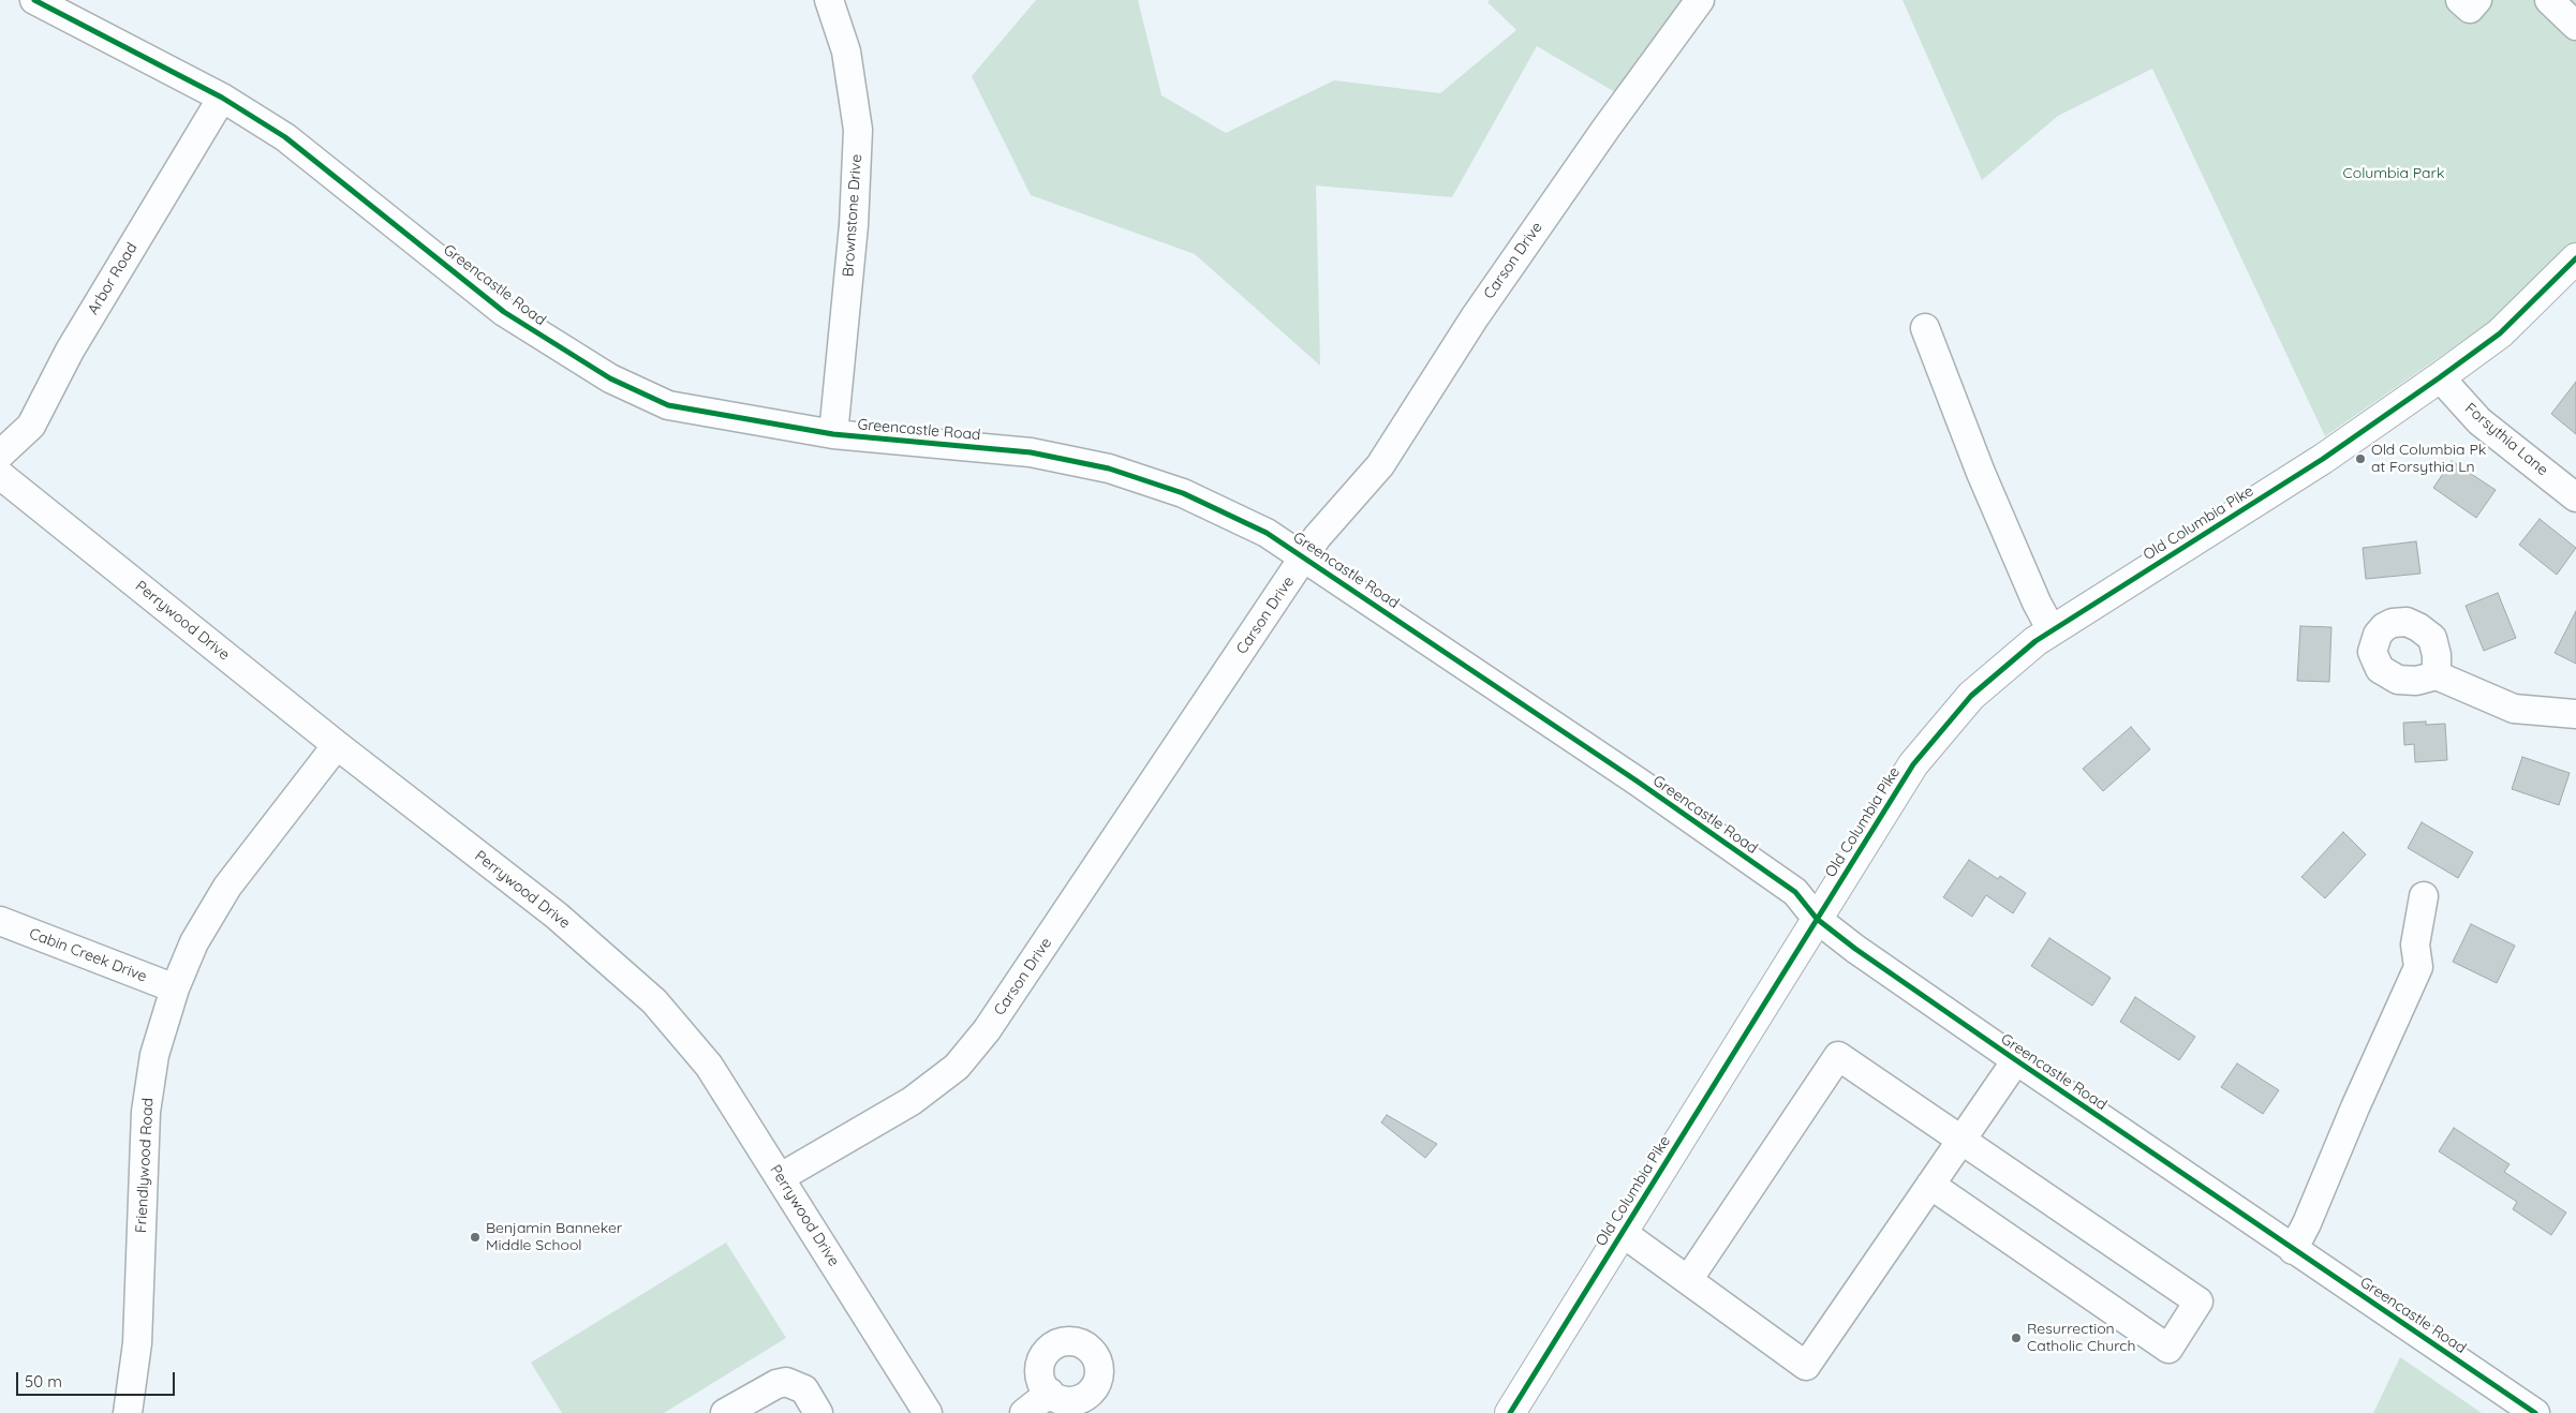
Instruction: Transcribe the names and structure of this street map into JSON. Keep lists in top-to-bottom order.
{
  "streets": {
    "main road": ["Old Columbia Pike"],
    "street": [
      "Brownstone Drive",
      "Carson Drive",
      "Arbor Road",
      "Greencastle Road",
      "Forsythia Lane",
      "Perrywood Drive",
      "Cabin Creek Drive",
      "Friendlywood Road"
    ]
  },
  "crossings": [
    ["Brownstone Drive", "Greencastle Road"],
    ["Carson Drive", "Greencastle Road"],
    ["Carson Drive", "Perrywood Drive"],
    ["Arbor Road", "Greencastle Road"],
    ["Greencastle Road", "Old Columbia Pike"],
    ["Forsythia Lane", "Old Columbia Pike"],
    ["Perrywood Drive", "Friendlywood Road"],
    ["Cabin Creek Drive", "Friendlywood Road"]
  ],
  "parks": ["Columbia Park"],
  "places": ["Old Columbia Pk at Forsythia Ln", "Benjamin Banneker Middle School", "Resurrection Catholic Church"],
  "scale_bar": "50 m"
}
